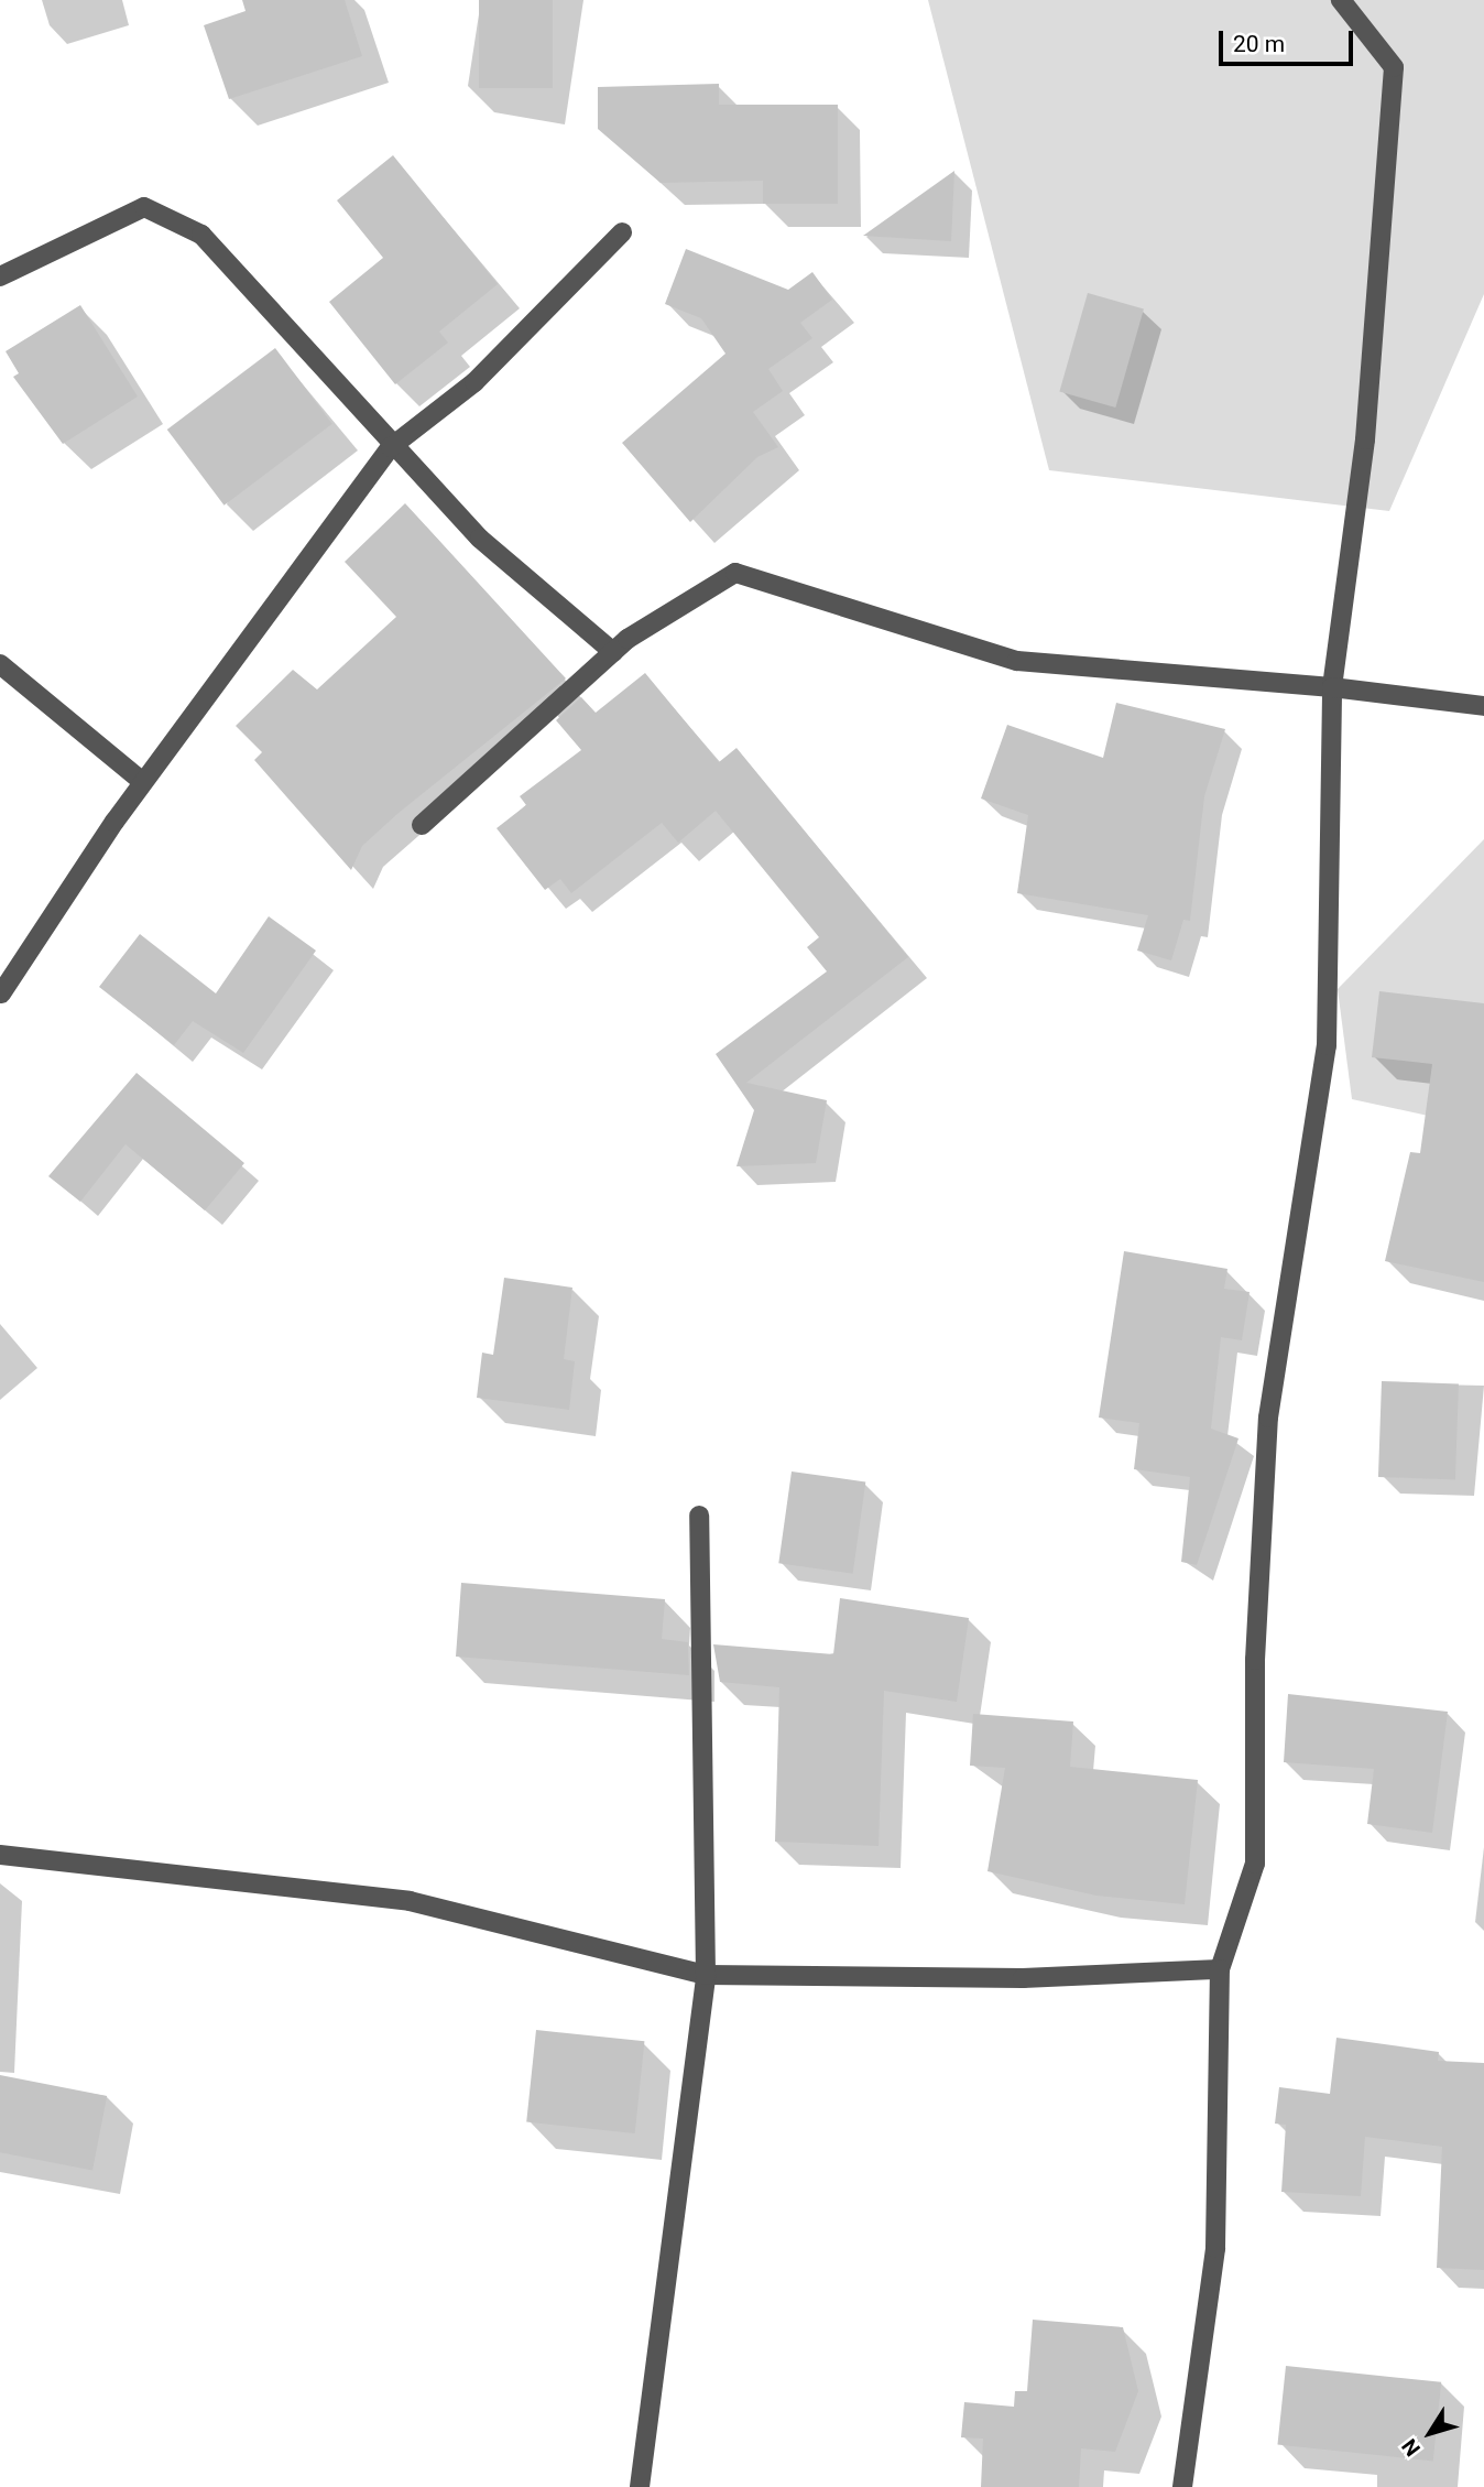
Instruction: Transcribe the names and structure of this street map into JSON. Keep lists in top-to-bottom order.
{
  "scale_bar": "20 m",
  "north": "bottom left"
}
